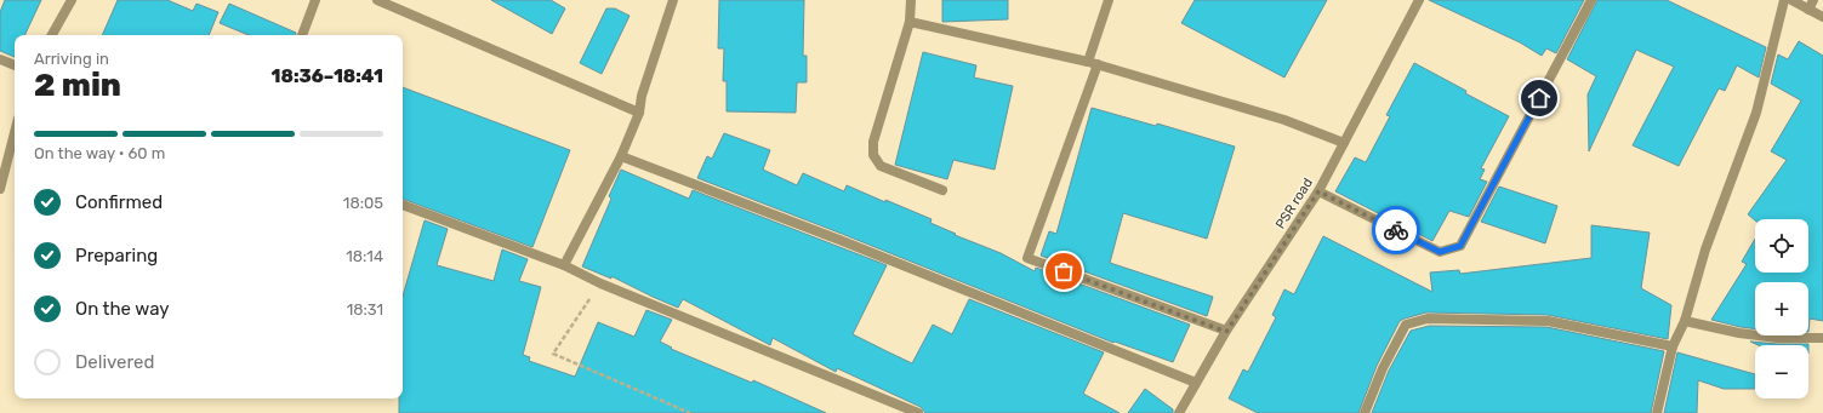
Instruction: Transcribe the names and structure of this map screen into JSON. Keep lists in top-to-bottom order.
{
  "streets": {
    "street": ["PSR road"]
  },
  "page": {
    "heading": ["2 min", "Arriving in", "18:36–18:41"],
    "bar": "On the way · 60 m",
    "list": [
      ["Confirmed", "18:05"],
      ["Preparing", "18:14"],
      ["On the way", "18:31"],
      "Delivered"
    ],
    "map_buttons": ["+", "−"]
  }
}
